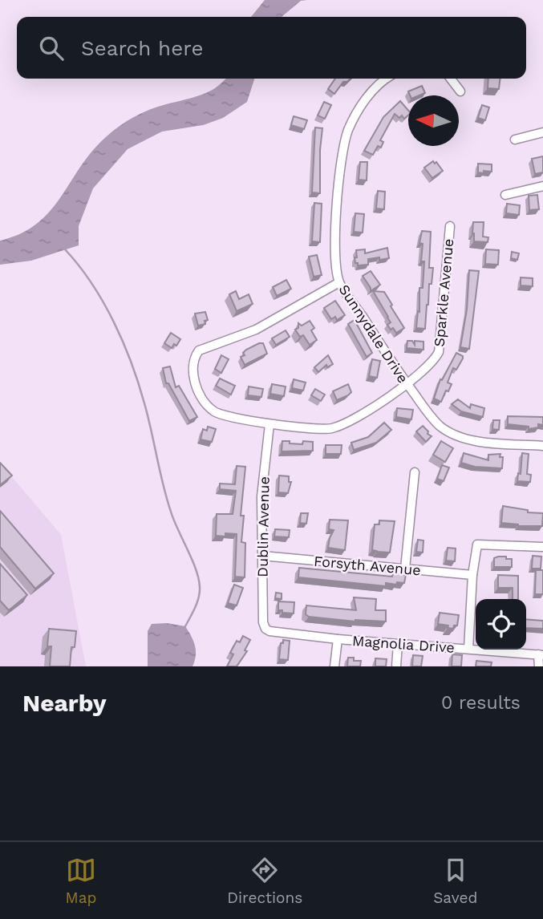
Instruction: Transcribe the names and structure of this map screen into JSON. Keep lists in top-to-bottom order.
{
  "streets": {
    "street": [
      "Sparkle Avenue",
      "Sunnydale Drive",
      "Dublin Avenue",
      "Forsyth Avenue",
      "Magnolia Drive"
    ]
  },
  "crossings": [
    ["Sparkle Avenue", "Sunnydale Drive"],
    ["Sparkle Avenue", "Dublin Avenue"],
    ["Dublin Avenue", "Forsyth Avenue"],
    ["Dublin Avenue", "Magnolia Drive"]
  ],
  "north": "left",
  "page": {
    "search": "Search here",
    "heading": ["Nearby", "0 results"],
    "nav": ["Map", "Directions", "Saved"]
  }
}
